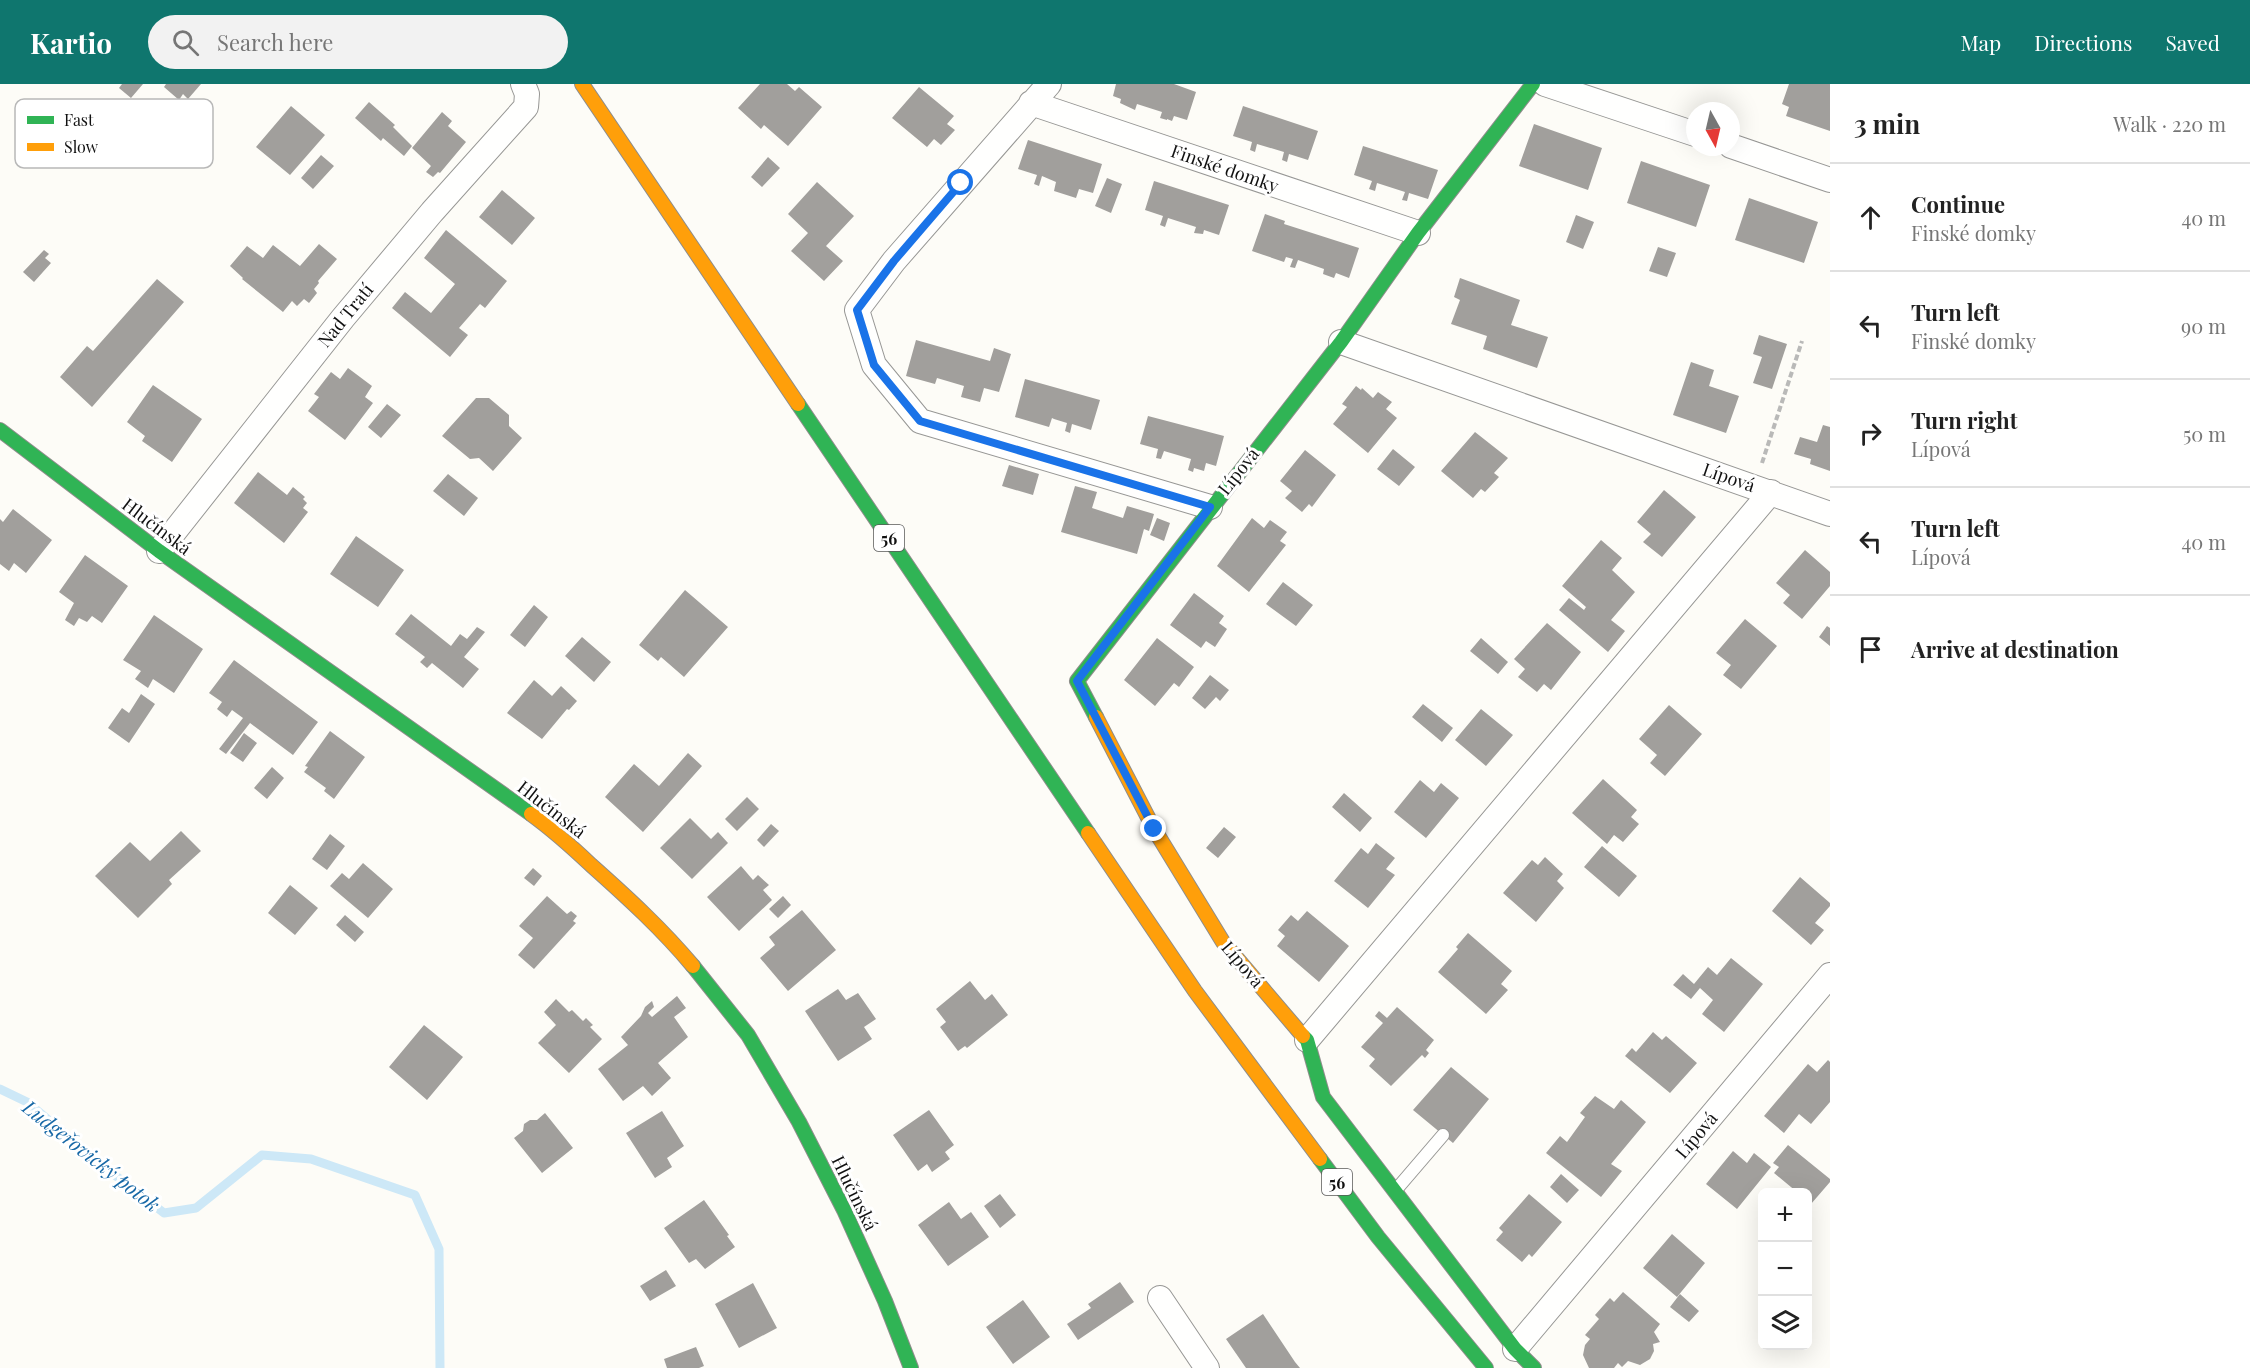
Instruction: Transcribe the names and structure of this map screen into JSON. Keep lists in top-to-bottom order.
{
  "streets": {
    "street": [
      "Finské domky",
      "Nad Tratí",
      "Lípová",
      "Hlučínská",
      "56"
    ]
  },
  "crossings": [
    ["Nad Tratí", "Hlučínská"]
  ],
  "water": ["Ludgeřovický potok"],
  "legend": ["Fast", "Slow"],
  "north": "bottom",
  "page": {
    "header": "Kartio",
    "search": "Search here",
    "nav": ["Map", "Directions", "Saved"],
    "heading": ["3 min", "Walk · 220 m"],
    "list": [
      ["Continue", "Finské domky", "40 m"],
      ["Turn left", "Finské domky", "90 m"],
      ["Turn right", "Lípová", "50 m"],
      ["Turn left", "Lípová", "40 m"],
      "Arrive at destination"
    ],
    "map_buttons": ["+", "−"]
  }
}
